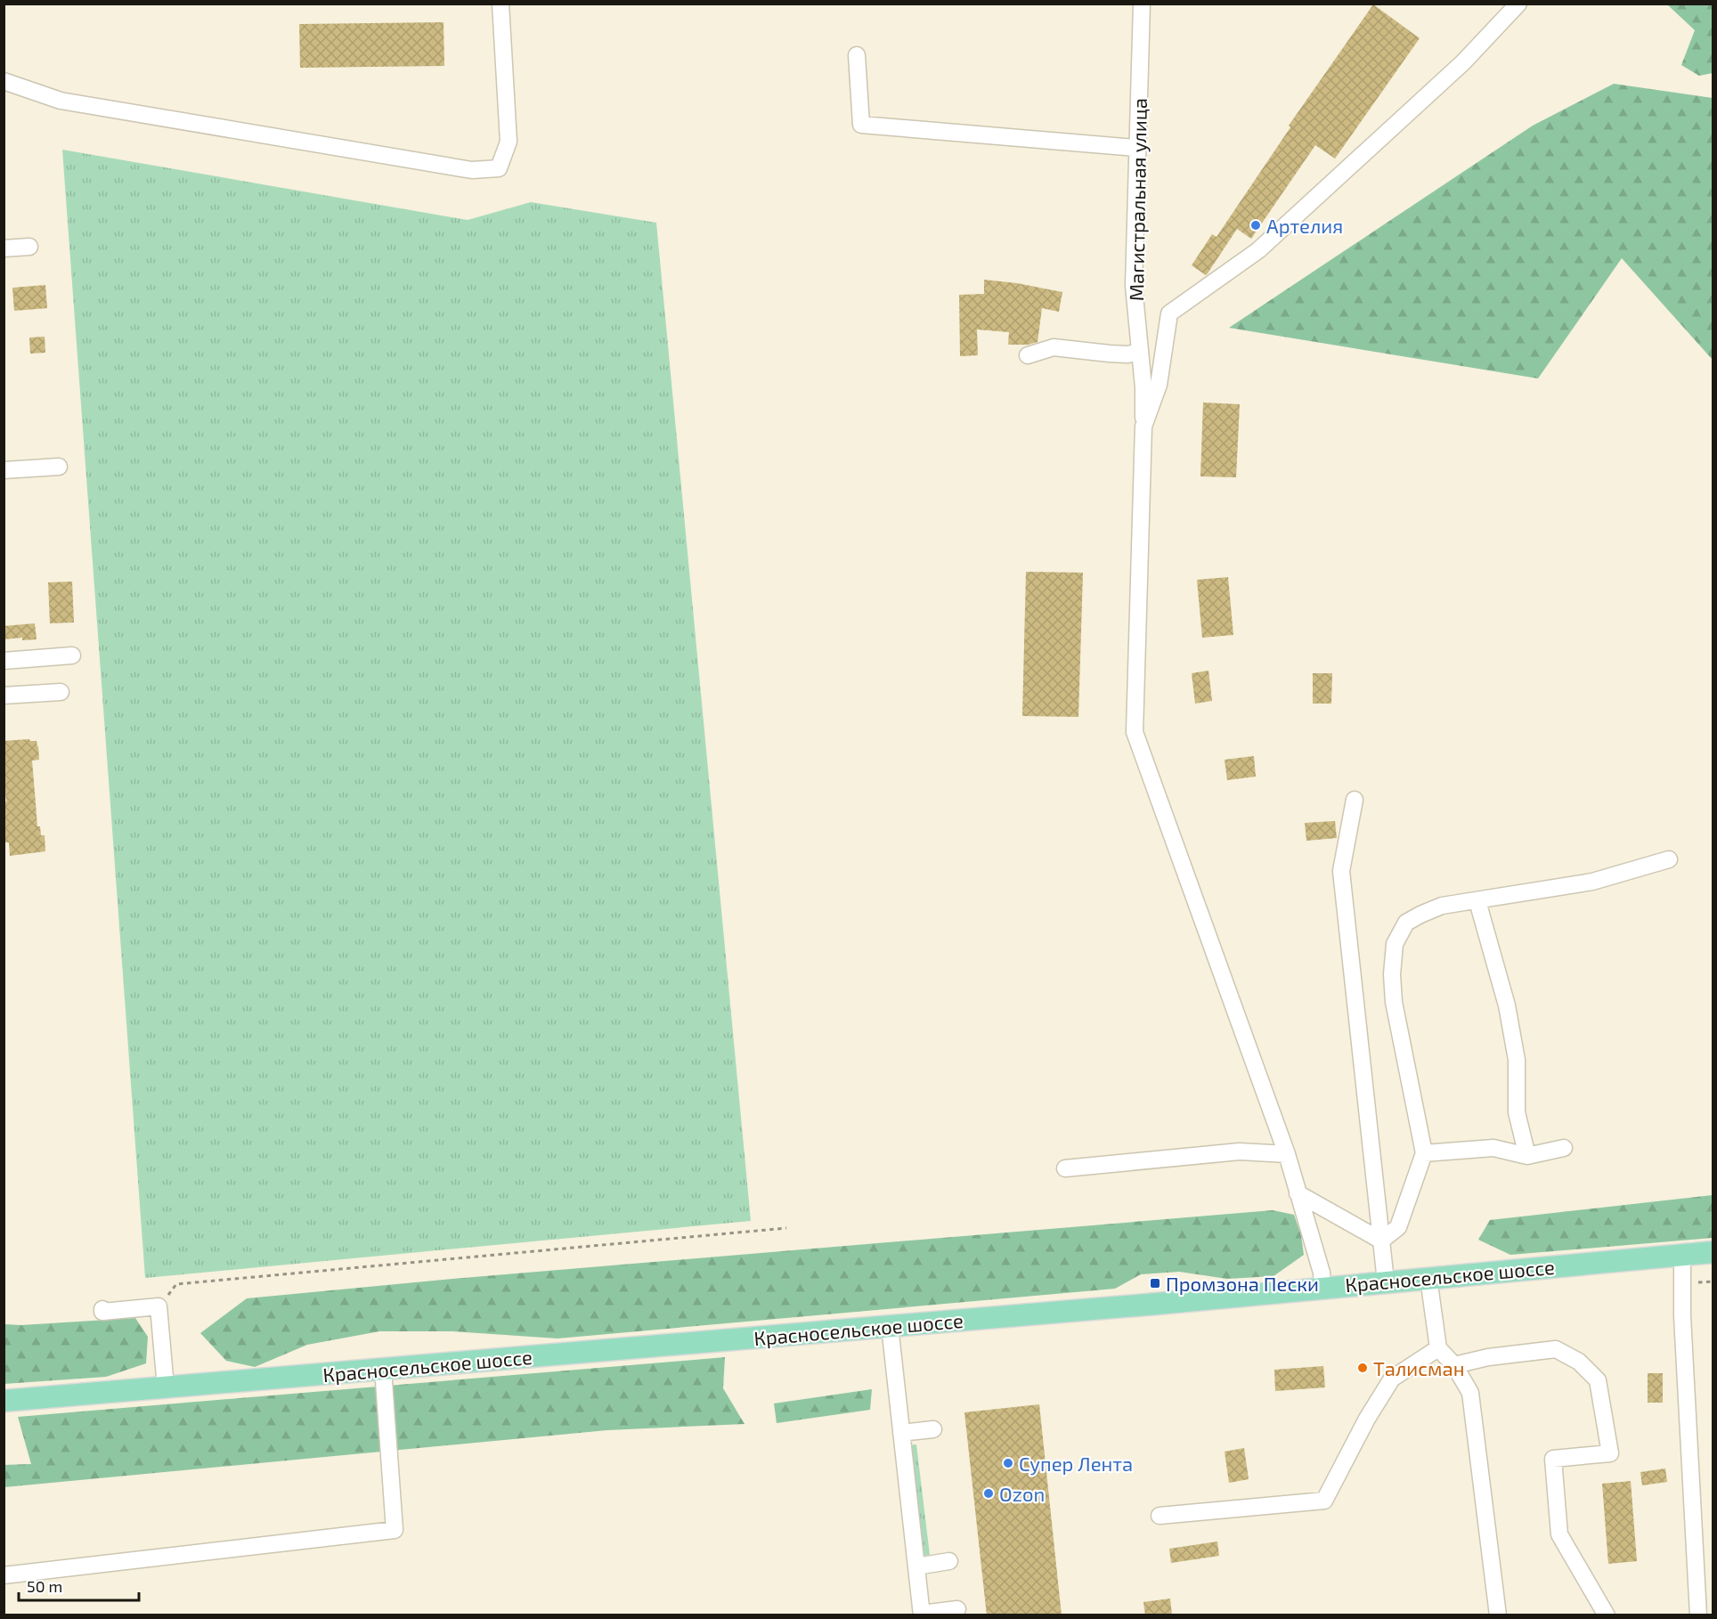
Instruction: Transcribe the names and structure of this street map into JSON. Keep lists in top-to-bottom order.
{
  "streets": {
    "main road": ["Красносельское шоссе"],
    "street": ["Магистральная улица"]
  },
  "crossings": [
    ["Магистральная улица", "Красносельское шоссе"]
  ],
  "places": {
    "other": [
      "Артелия",
      "Талисман",
      "Супер Лента",
      "Ozon"
    ],
    "transit": ["Промзона Пески"]
  },
  "scale_bar": "50 m"
}
